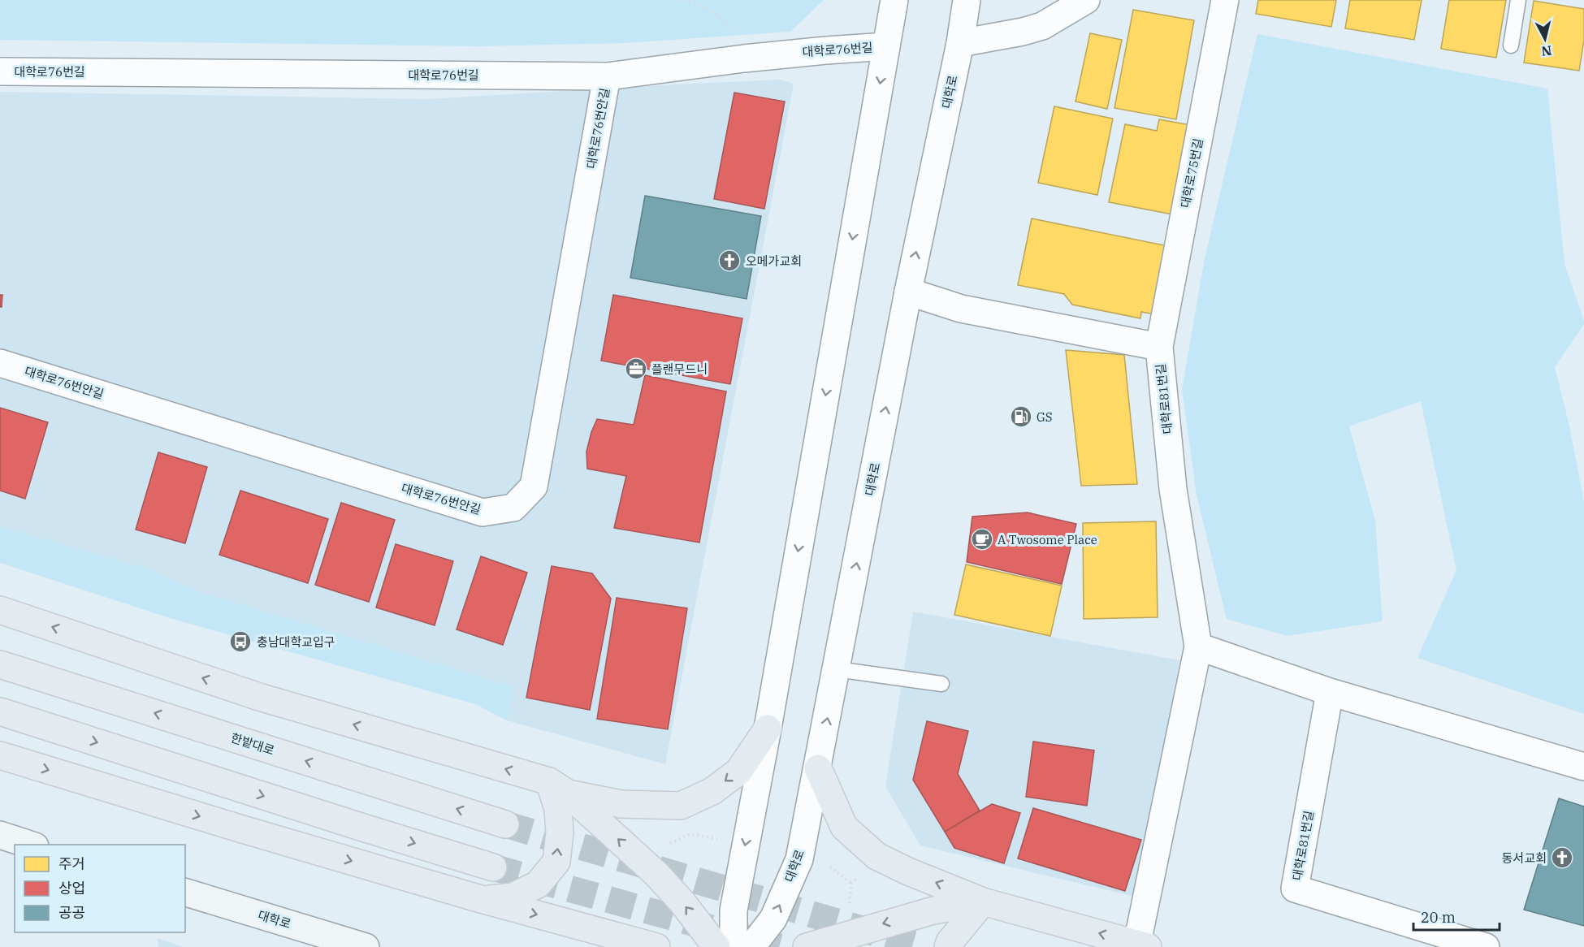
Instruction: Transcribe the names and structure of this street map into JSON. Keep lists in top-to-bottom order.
{
  "streets": {
    "main road": ["대학로", "한밭대로"],
    "street": [
      "대학로76번길",
      "대학로76번안길",
      "대학로75번길",
      "대학로81번길"
    ]
  },
  "crossings": [
    ["대학로76번길", "대학로76번안길"],
    ["대학로", "대학로81번길"],
    ["대학로75번길", "대학로81번길"]
  ],
  "places": {
    "church": ["오메가교회", "동서교회"],
    "office": ["플랜무드니"],
    "fuel station": ["GS"],
    "cafe": ["A Twosome Place"],
    "bus stop": ["충남대학교입구"]
  },
  "legend": ["주거", "상업", "공공"],
  "scale_bar": "20 m",
  "north": "bottom"
}
